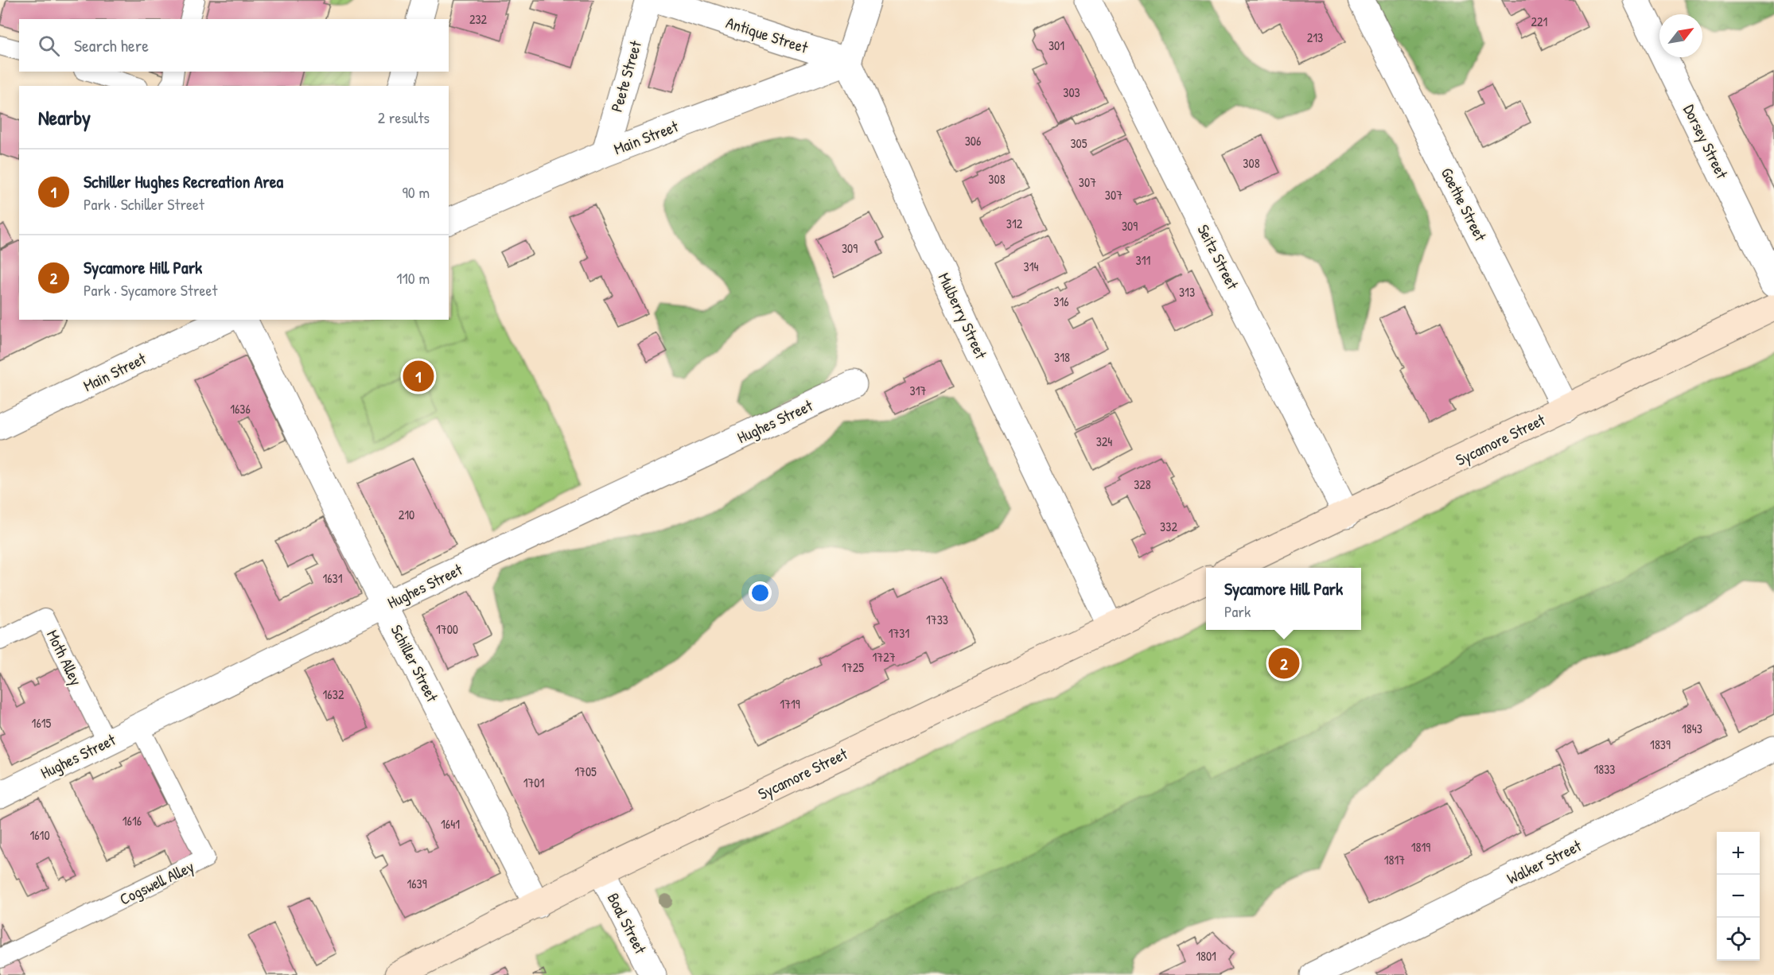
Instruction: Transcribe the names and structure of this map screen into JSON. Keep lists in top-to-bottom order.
{
  "streets": {
    "main road": ["Sycamore Street"],
    "street": [
      "Antique Street",
      "Peete Street",
      "Main Street",
      "Dorsey Street",
      "Goethe Street",
      "Seitz Street",
      "Mulberry Street",
      "Hughes Street",
      "Schiller Street",
      "Walker Street",
      "Boal Street"
    ],
    "lane": ["Moth Alley", "Cogswell Alley"]
  },
  "crossings": [
    ["Antique Street", "Main Street"],
    ["Antique Street", "Mulberry Street"],
    ["Peete Street", "Main Street"],
    ["Main Street", "Mulberry Street"],
    ["Goethe Street", "Sycamore Street"],
    ["Seitz Street", "Sycamore Street"],
    ["Mulberry Street", "Sycamore Street"],
    ["Hughes Street", "Moth Alley"],
    ["Hughes Street", "Schiller Street"],
    ["Hughes Street", "Cogswell Alley"],
    ["Sycamore Street", "Schiller Street"],
    ["Sycamore Street", "Boal Street"]
  ],
  "house_numbers": [
    "232",
    "221",
    "213",
    "301",
    "303",
    "306",
    "305",
    "308",
    "308",
    "307",
    "307",
    "312",
    "309",
    "309",
    "311",
    "314",
    "313",
    "316",
    "318",
    "317",
    "1636",
    "324",
    "328",
    "210",
    "332",
    "1631",
    "1733",
    "1700",
    "1731",
    "1727",
    "1725",
    "1632",
    "1719",
    "1615",
    "1843",
    "1839",
    "1833",
    "1705",
    "1701",
    "1616",
    "1641",
    "1610",
    "1819",
    "1817",
    "1639",
    "1801"
  ],
  "north": "top right",
  "page": {
    "search": "Search here",
    "heading": ["Nearby", "2 results"],
    "list": [
      {
        "mark": "1",
        "name": "Schiller Hughes Recreation Area",
        "note": "Park · Schiller Street",
        "value": "90 m"
      },
      {
        "mark": "2",
        "name": "Sycamore Hill Park",
        "note": "Park · Sycamore Street",
        "value": "110 m"
      }
    ],
    "pins": ["1", "2"],
    "popup": ["Sycamore Hill Park", "Park"],
    "map_buttons": ["+", "−"]
  }
}
